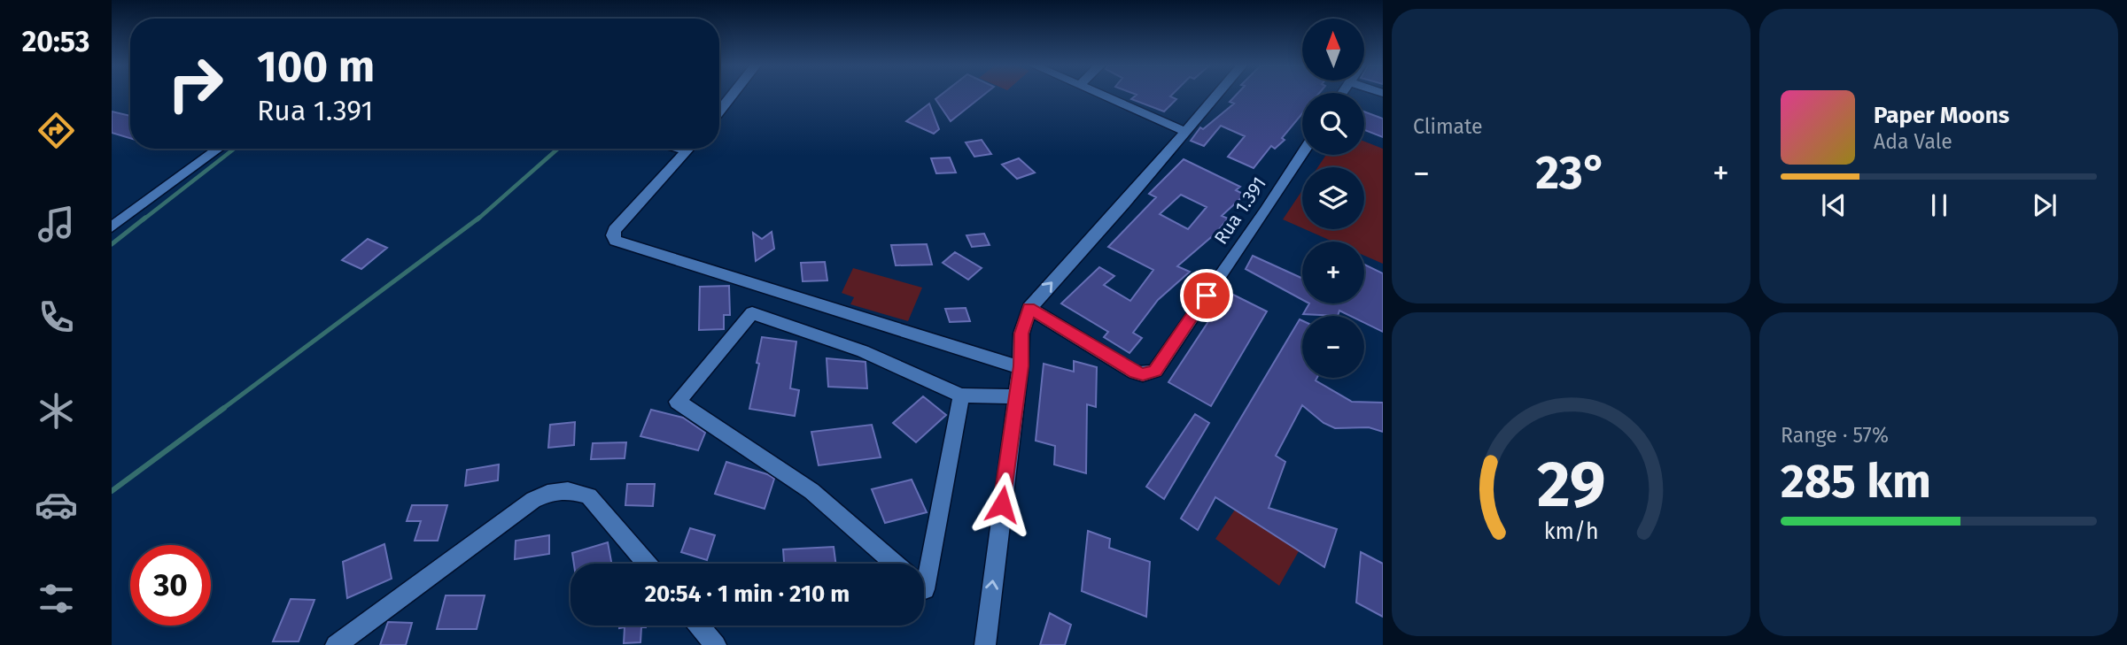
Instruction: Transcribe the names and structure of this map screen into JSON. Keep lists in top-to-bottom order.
{
  "streets": {
    "street": ["Rua 1.391"]
  },
  "north": "top",
  "page": {
    "tabs": "20:53",
    "tile": [
      "Climate",
      ["Range · 57%", "285 km"]
    ],
    "map_buttons": ["+", "−"],
    "turn": ["100 m", "Rua 1.391"],
    "song": ["Paper Moons", "Ada Vale"],
    "heat": ["−", "23°", "+"],
    "limit": "30",
    "trip": "20:54 · 1 min · 210 m",
    "gauge": ["29", "km/h"]
  }
}
